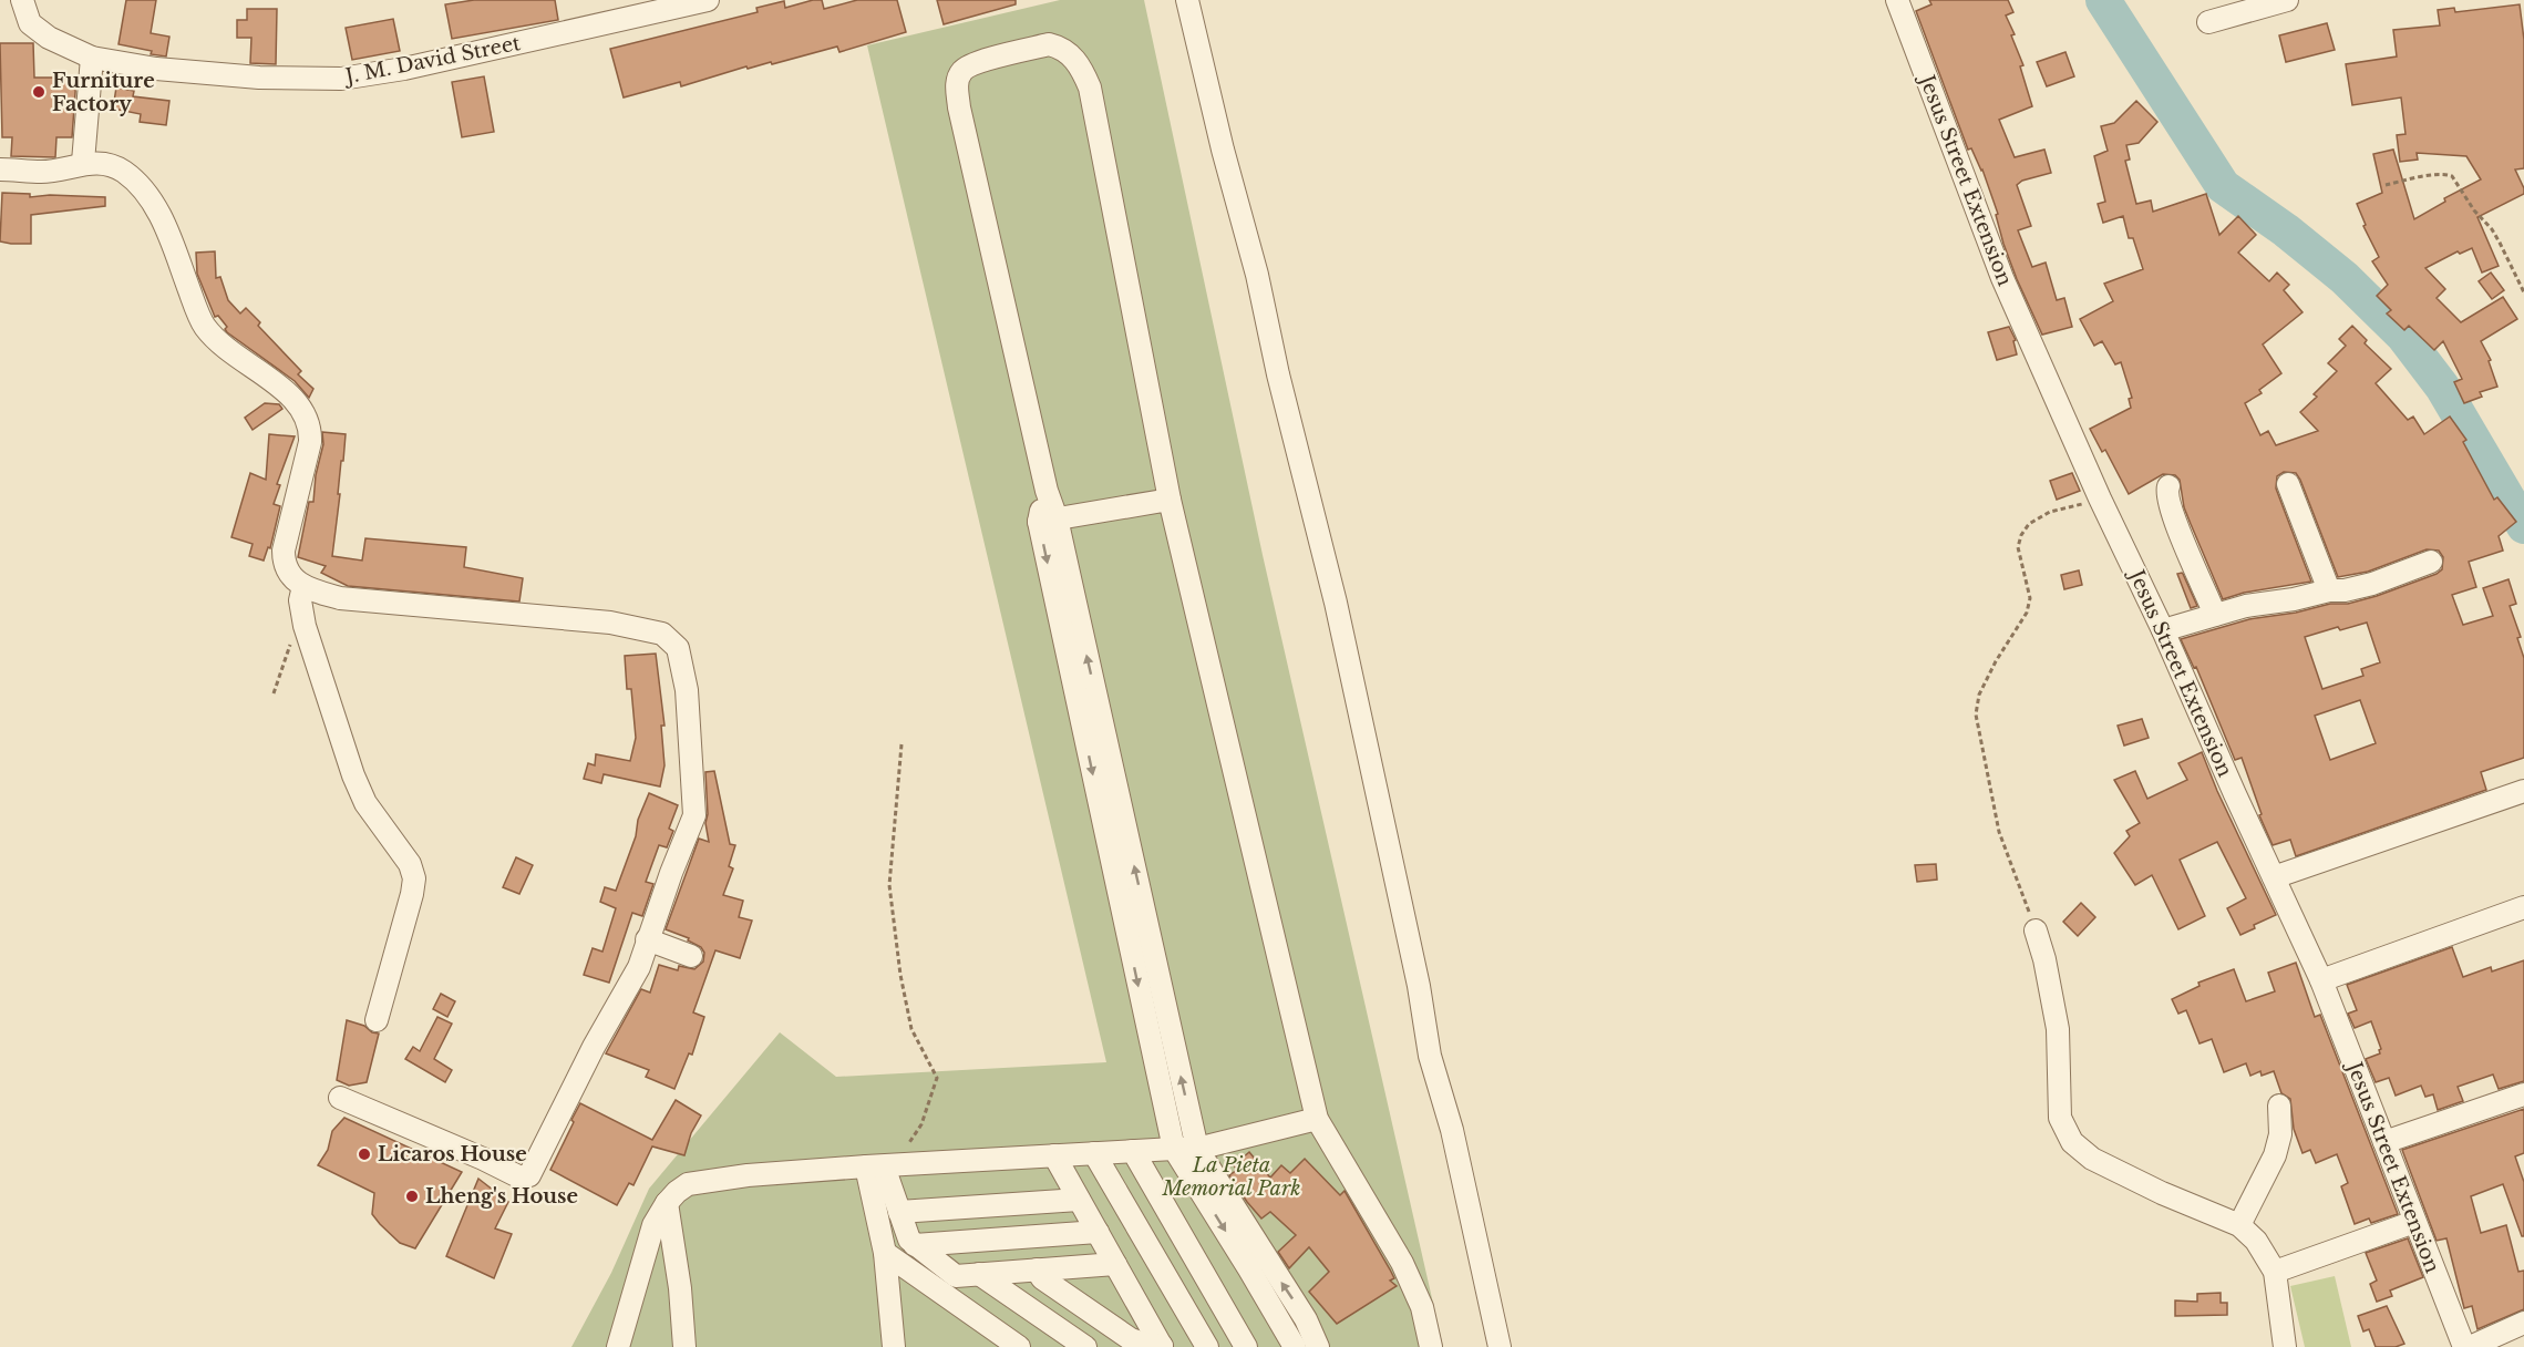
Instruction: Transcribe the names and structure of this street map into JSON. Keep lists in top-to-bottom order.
{
  "streets": {
    "street": ["J. M. David Street", "Jesus Street Extension"]
  },
  "parks": ["La Pieta Memorial Park"],
  "places": ["Furniture Factory", "Licaros House", "Lheng's House"]
}
